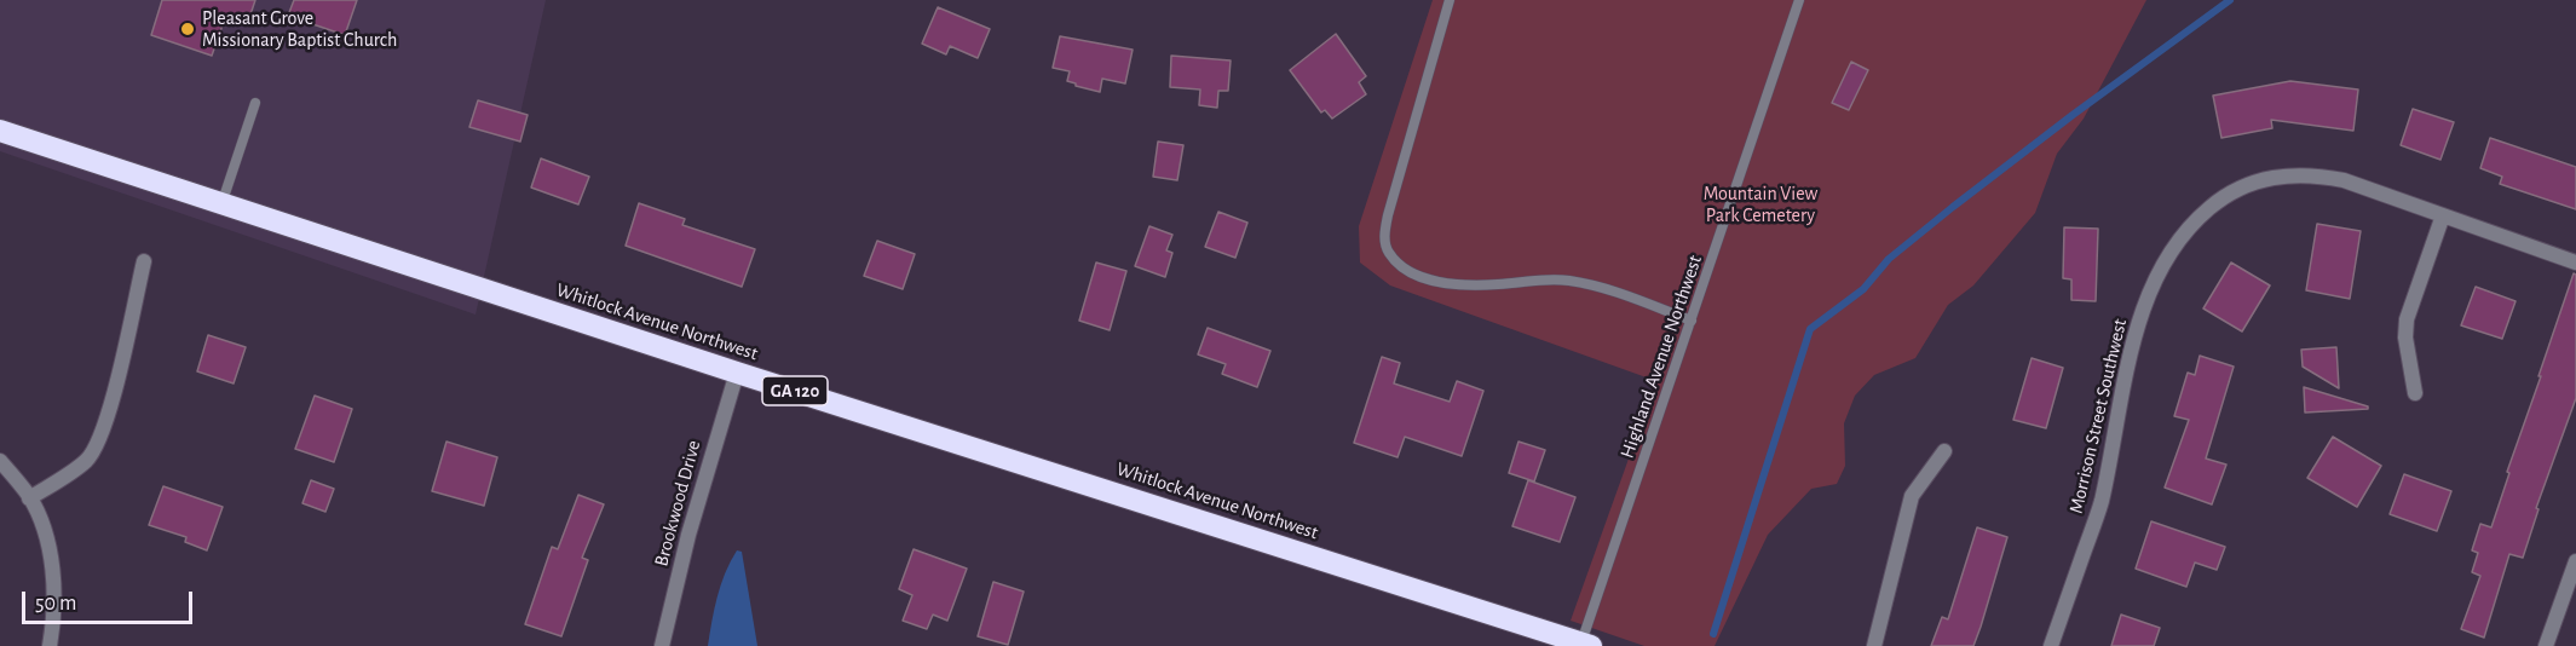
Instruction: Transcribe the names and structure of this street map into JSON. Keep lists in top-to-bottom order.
{
  "streets": {
    "highway": ["Whitlock Avenue Northwest", "GA 120"],
    "street": ["Morrison Street Southwest", "Brookwood Drive"],
    "lane": ["Highland Avenue Northwest"]
  },
  "crossings": [
    ["Whitlock Avenue Northwest", "Highland Avenue Northwest"],
    ["Whitlock Avenue Northwest", "Brookwood Drive"]
  ],
  "parks": ["Mountain View Park Cemetery"],
  "places": ["Pleasant Grove Missionary Baptist Church"],
  "scale_bar": "50 m"
}
